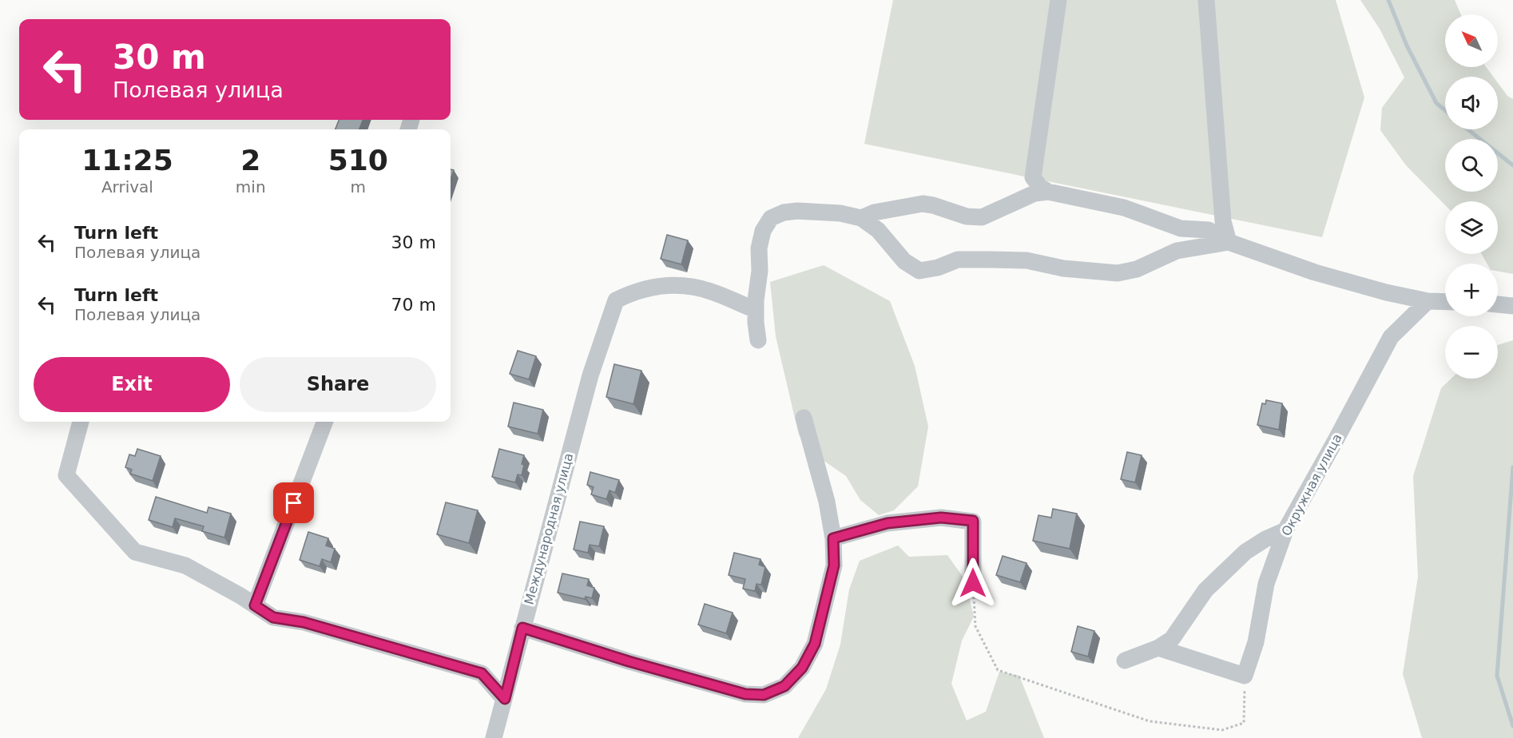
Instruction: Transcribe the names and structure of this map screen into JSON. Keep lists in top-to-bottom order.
{
  "streets": {
    "street": ["Окружная улица", "Международная улица"]
  },
  "north": "top left",
  "page": {
    "map_buttons": ["+", "−"],
    "turn": ["30 m", "Полевая улица"],
    "eta": [
      "11:25",
      "Arrival",
      "2",
      "min",
      "510",
      "m"
    ],
    "list": [
      {
        "name": "Turn left",
        "note": "Полевая улица",
        "value": "30 m"
      },
      {
        "name": "Turn left",
        "note": "Полевая улица",
        "value": "70 m"
      }
    ],
    "buttons": ["Exit", "Share"]
  }
}
